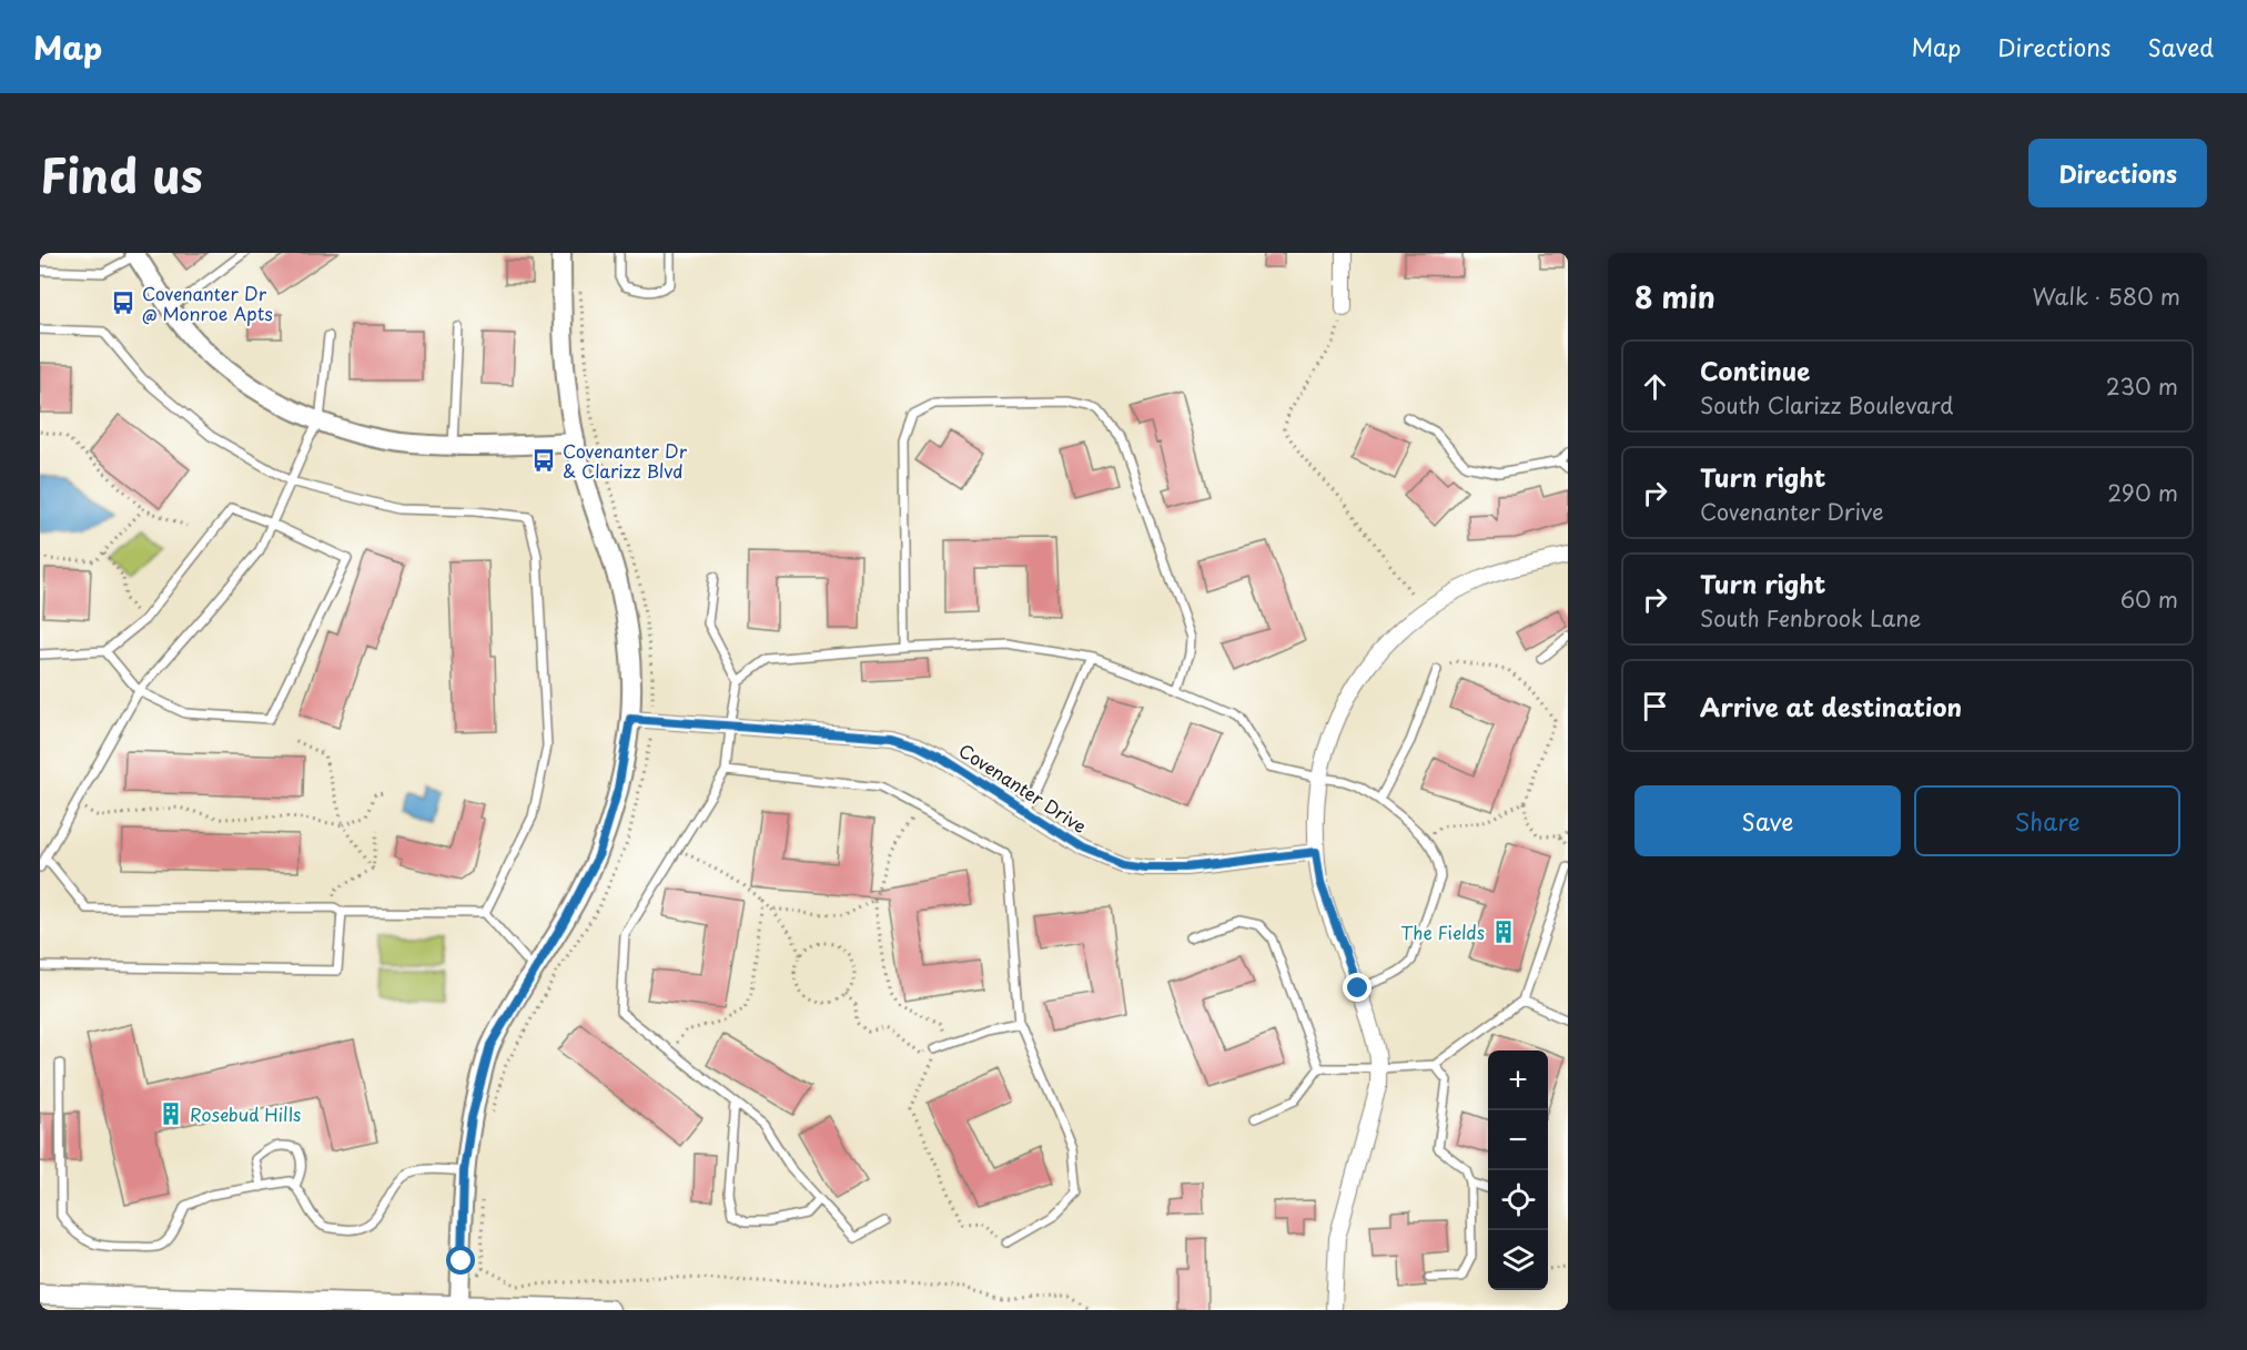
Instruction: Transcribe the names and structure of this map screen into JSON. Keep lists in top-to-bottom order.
{
  "streets": {
    "street": ["Covenanter Drive"]
  },
  "places": {
    "bus stop": ["Covenanter Dr @ Monroe Apts", "Covenanter Dr & Clarizz Blvd"],
    "building": ["The Fields", "Rosebud Hills"]
  },
  "page": {
    "header": "Map",
    "nav": ["Map", "Directions", "Saved"],
    "title": "Find us",
    "buttons": [
      "Directions",
      ["Save", "Share"]
    ],
    "heading": ["8 min", "Walk · 580 m"],
    "list": [
      ["Continue", "South Clarizz Boulevard", "230 m"],
      ["Turn right", "Covenanter Drive", "290 m"],
      ["Turn right", "South Fenbrook Lane", "60 m"],
      "Arrive at destination"
    ],
    "map_buttons": ["+", "−"]
  }
}
